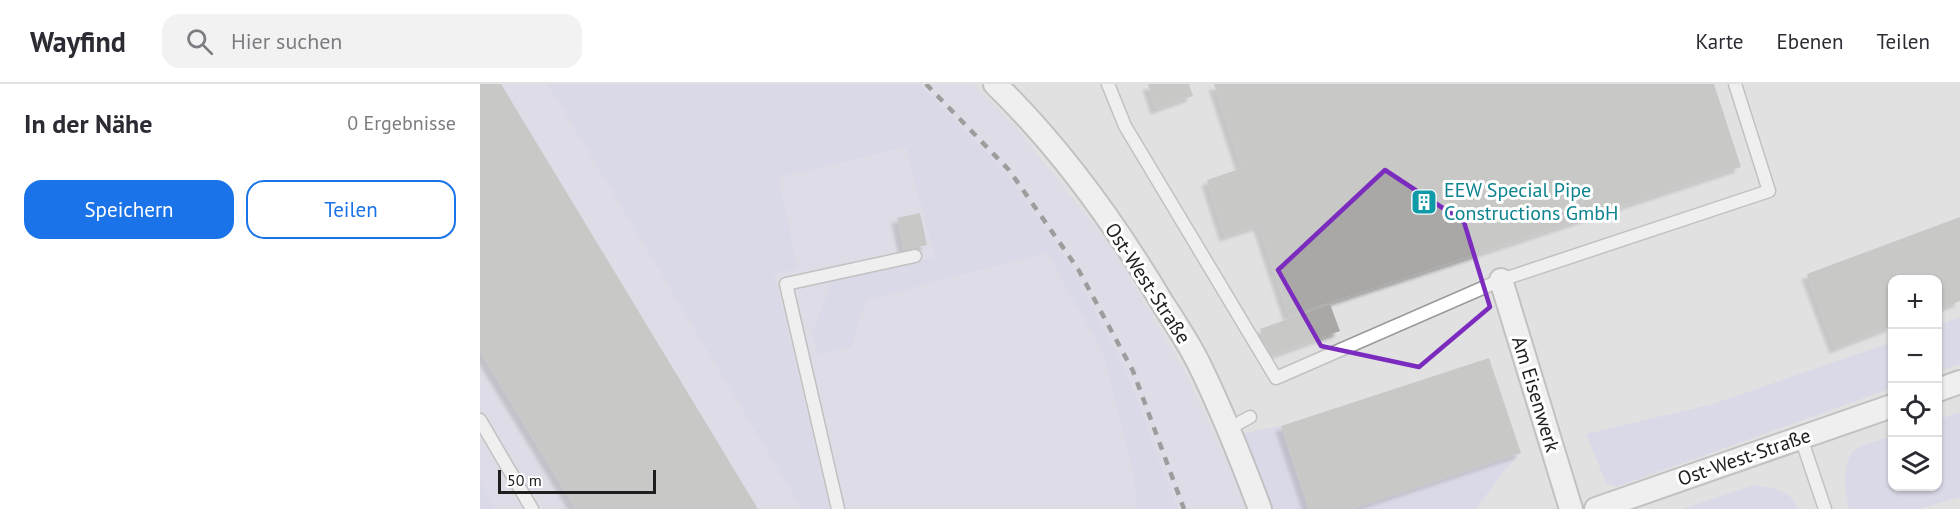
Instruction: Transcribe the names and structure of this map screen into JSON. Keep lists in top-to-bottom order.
{
  "streets": {
    "street": ["Ost-West-Straße", "Am Eisenwerk"]
  },
  "places": {
    "building": ["EEW Special Pipe Constructions GmbH"]
  },
  "scale_bar": "50 m",
  "page": {
    "header": "Wayfind",
    "search": "Hier suchen",
    "nav": ["Karte", "Ebenen", "Teilen"],
    "heading": ["In der Nähe", "0 Ergebnisse"],
    "buttons": ["Speichern", "Teilen"],
    "map_buttons": ["+", "−"],
    "scale": "50 m"
  }
}
